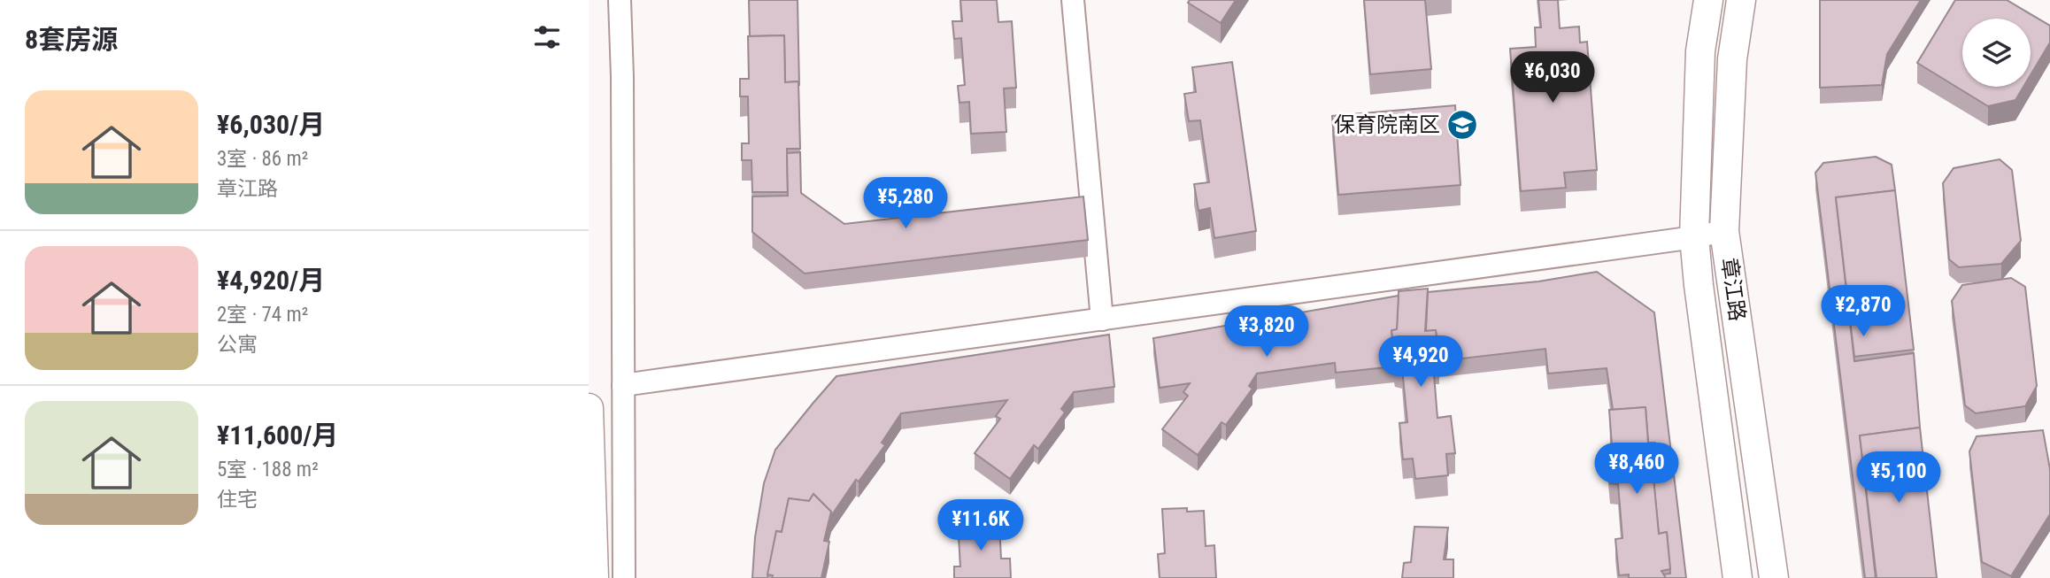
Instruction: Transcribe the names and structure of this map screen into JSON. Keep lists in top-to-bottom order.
{
  "streets": {
    "main road": ["章江路"]
  },
  "places": {
    "school or university": ["保育院南区"]
  },
  "page": {
    "heading": "8套房源",
    "price": [
      "¥6,030",
      "¥5,280",
      "¥2,870",
      "¥3,820",
      "¥4,920",
      "¥8,460",
      "¥5,100",
      "¥11.6K"
    ],
    "list": [
      {
        "name": "¥6,030/月",
        "note": "3室 · 86 m² · 章江路"
      },
      {
        "name": "¥4,920/月",
        "note": "2室 · 74 m² · 公寓"
      },
      {
        "name": "¥11,600/月",
        "note": "5室 · 188 m² · 住宅"
      }
    ]
  }
}
